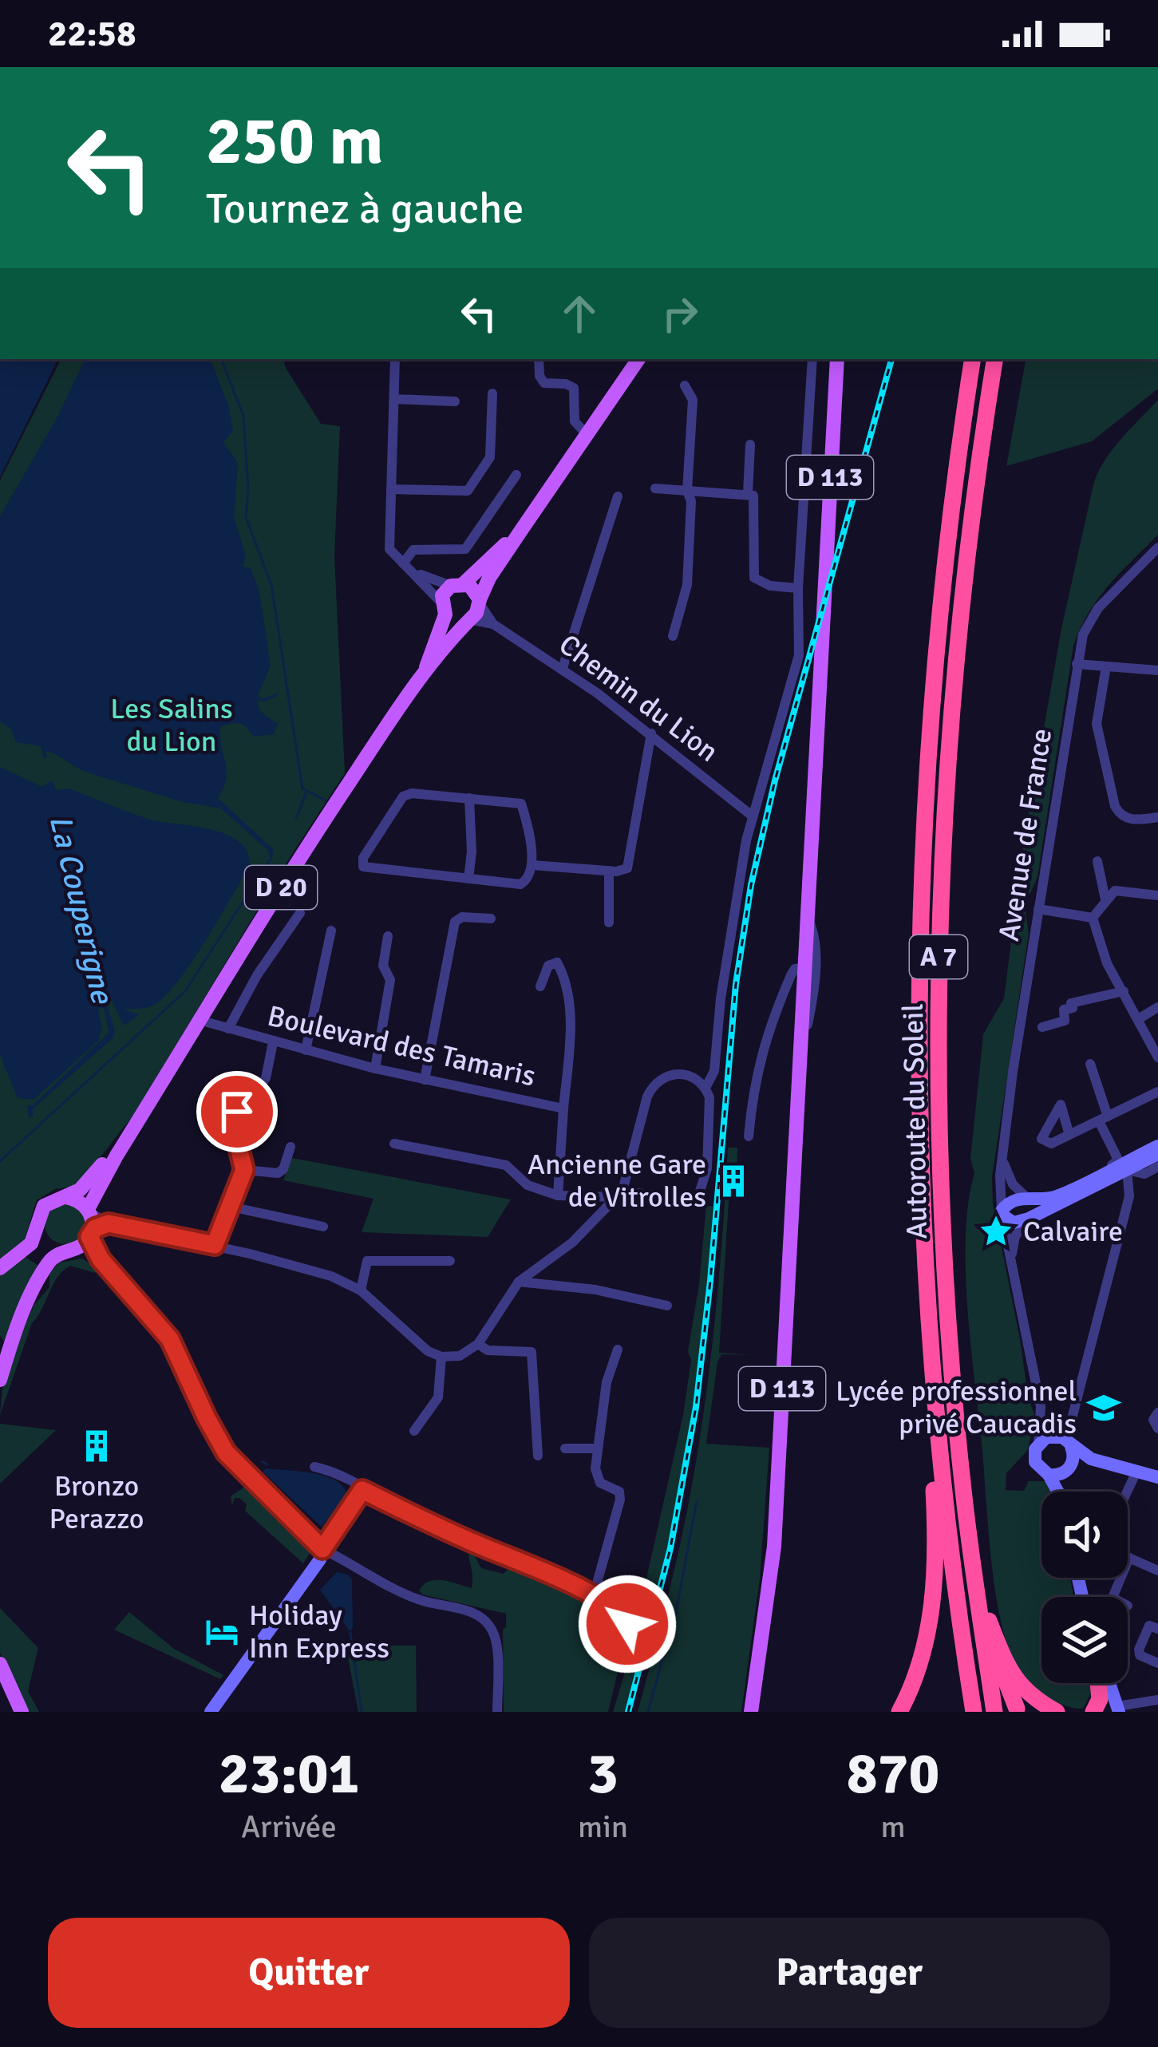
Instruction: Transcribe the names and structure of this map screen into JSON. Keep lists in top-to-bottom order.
{
  "streets": {
    "highway": ["A 7", "Autoroute du Soleil"],
    "main road": ["D 113", "D 20"],
    "street": ["Chemin du Lion", "Avenue de France", "Boulevard des Tamaris"]
  },
  "crossings": [
    ["Chemin du Lion", "D 20"],
    ["D 20", "Boulevard des Tamaris"]
  ],
  "water": ["La Couperigne"],
  "parks": ["Les Salins du Lion"],
  "places": {
    "building": ["Ancienne Gare de Vitrolles", "Bronzo Perazzo"],
    "place": ["Calvaire"],
    "school or university": ["Lycée professionnel privé Caucadis"],
    "hotel": ["Holiday Inn Express"]
  },
  "page": {
    "status": "22:58",
    "turn": ["250 m", "Tournez à gauche"],
    "eta": [
      "23:01",
      "Arrivée",
      "3",
      "min",
      "870",
      "m"
    ],
    "buttons": ["Quitter", "Partager"]
  }
}
